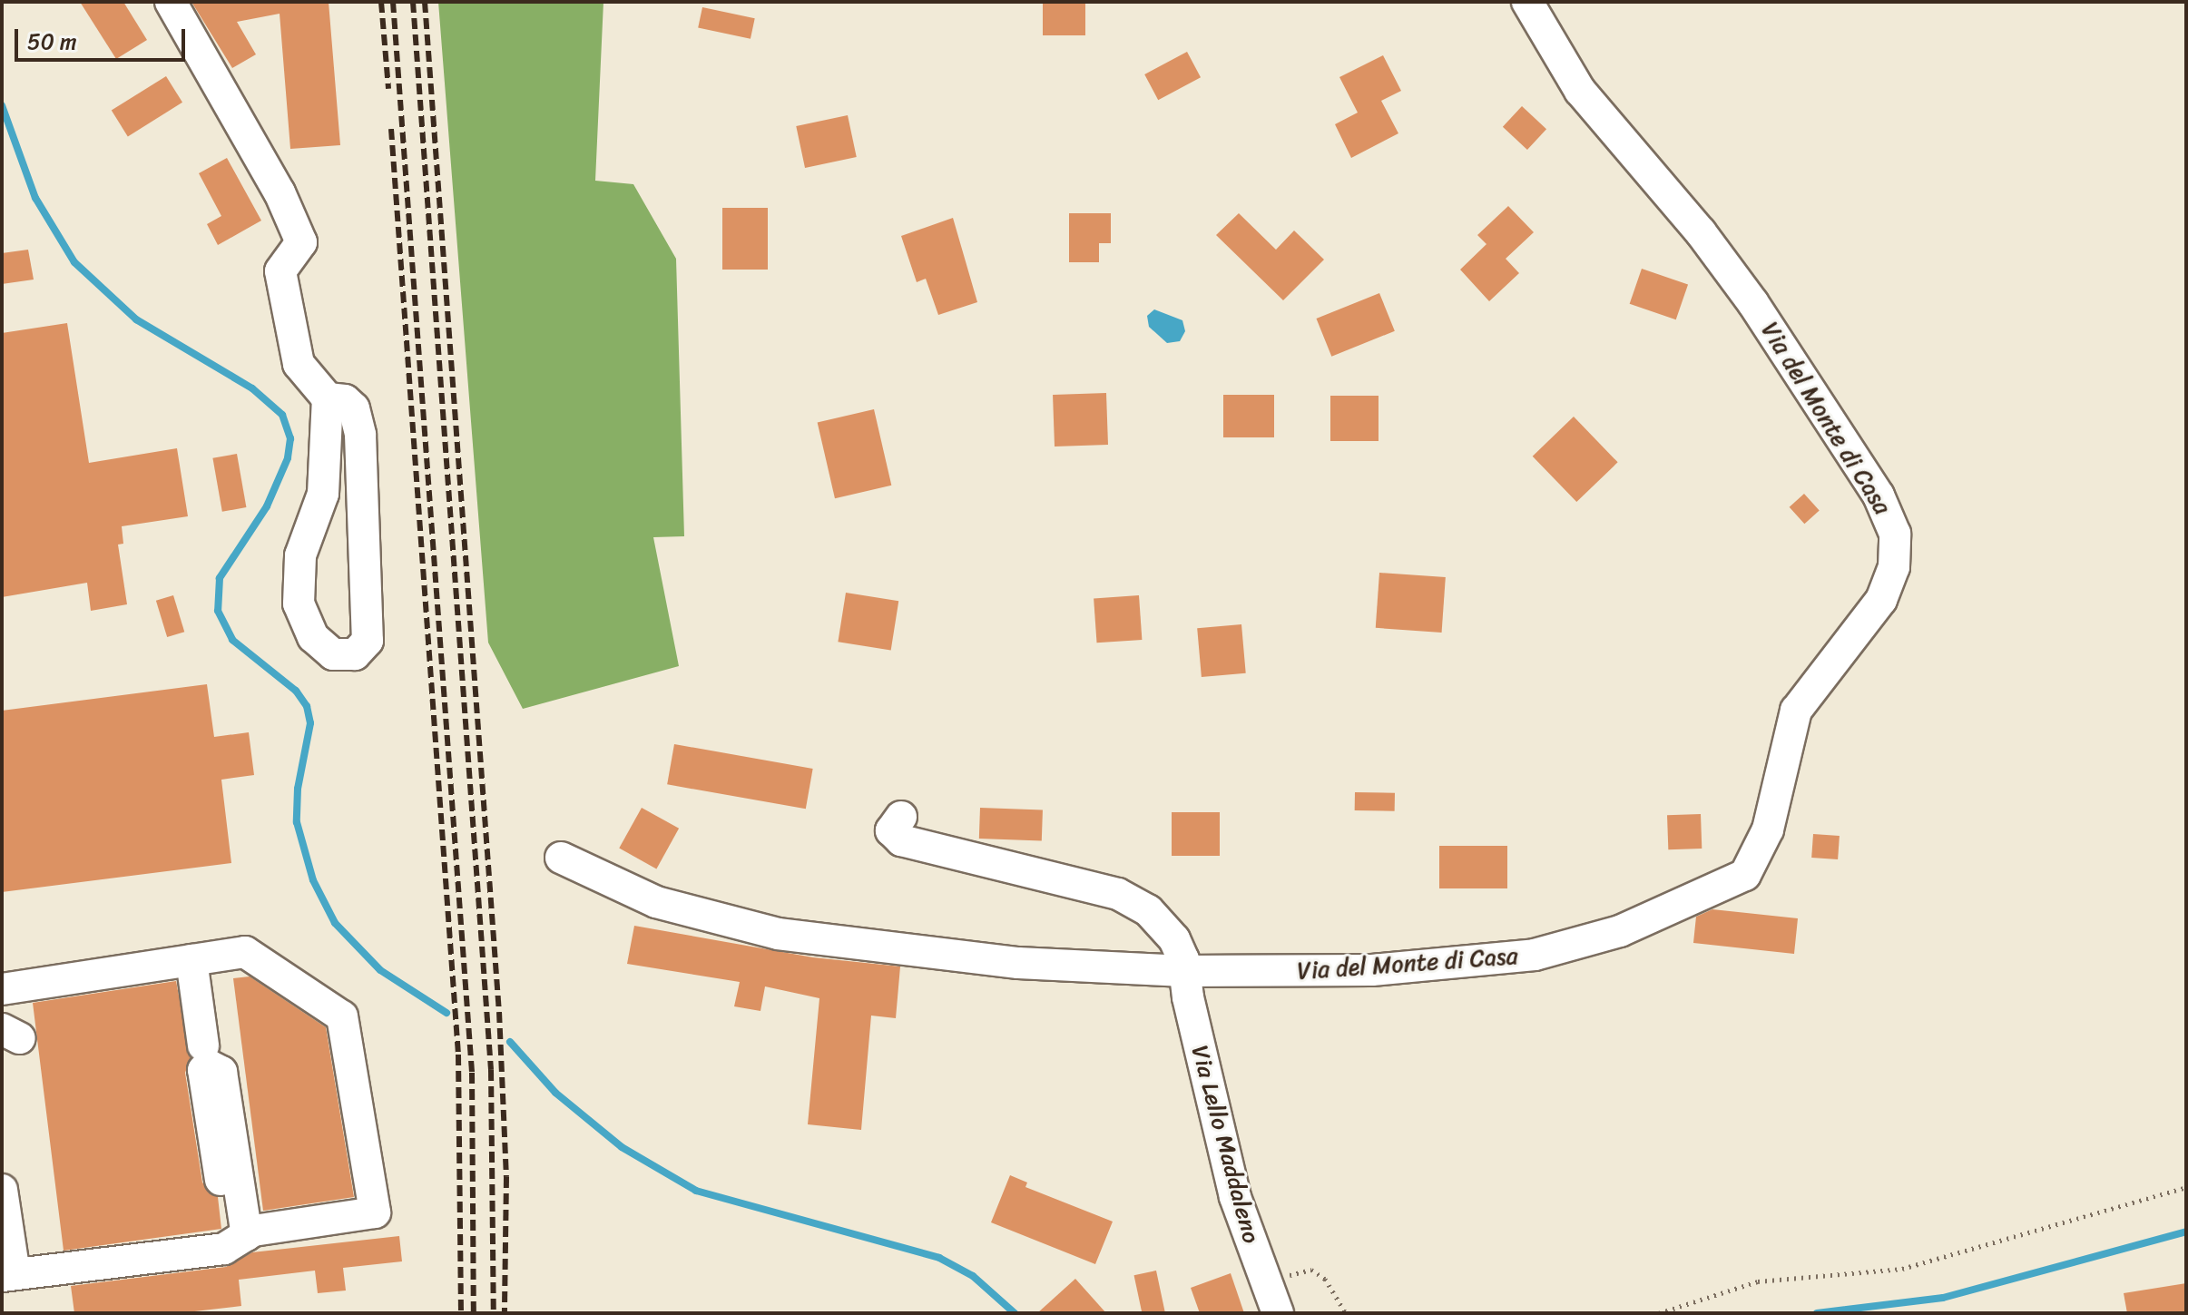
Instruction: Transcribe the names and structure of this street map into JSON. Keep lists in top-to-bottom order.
{
  "streets": {
    "street": ["Via del Monte di Casa", "Via Lello Maddaleno"]
  },
  "crossings": [
    ["Via del Monte di Casa", "Via Lello Maddaleno"]
  ],
  "scale_bar": "50 m"
}
